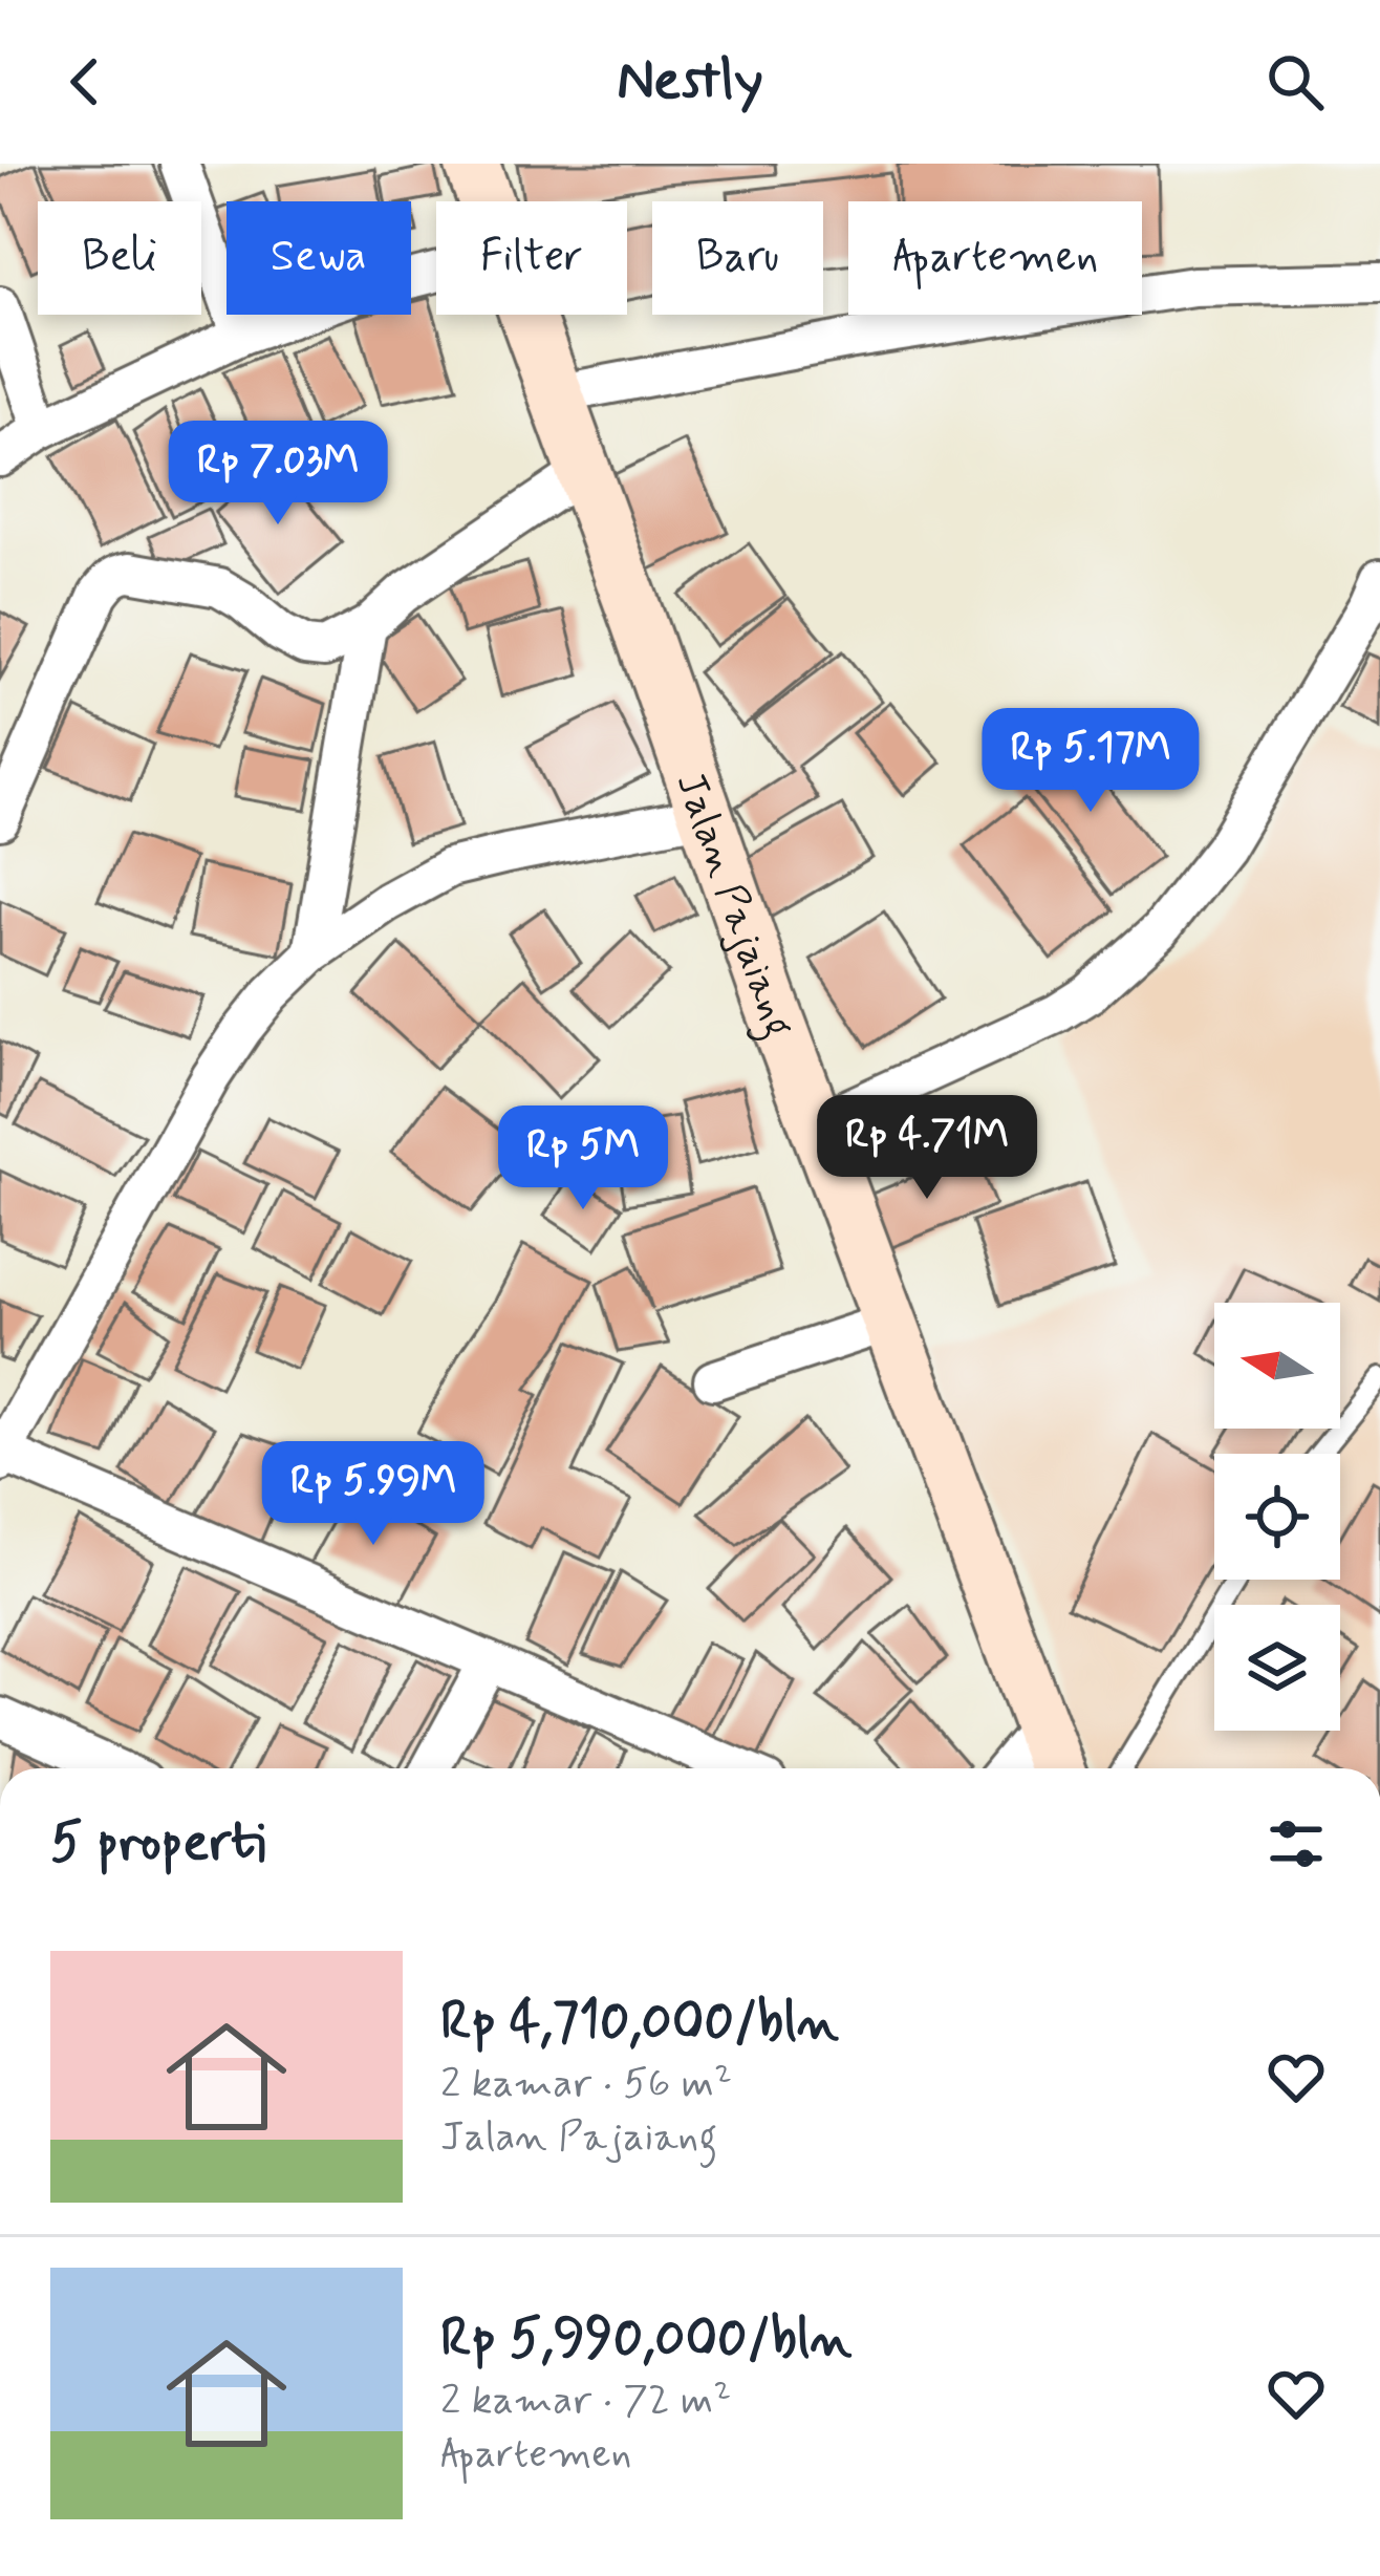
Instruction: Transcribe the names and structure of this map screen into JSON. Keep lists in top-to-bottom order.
{
  "streets": {
    "main road": ["Jalan Pajaiang"]
  },
  "north": "left",
  "page": {
    "header": "Nestly",
    "chip": [
      "Beli",
      "Sewa",
      "Filter",
      "Baru",
      "Apartemen"
    ],
    "price": [
      "Rp 7.03M",
      "Rp 5.17M",
      "Rp 4.71M",
      "Rp 5M",
      "Rp 5.99M"
    ],
    "heading": "5 properti",
    "list": [
      {
        "name": "Rp 4,710,000/bln",
        "note": "2 kamar · 56 m² · Jalan Pajaiang"
      },
      {
        "name": "Rp 5,990,000/bln",
        "note": "2 kamar · 72 m² · Apartemen"
      }
    ]
  }
}
